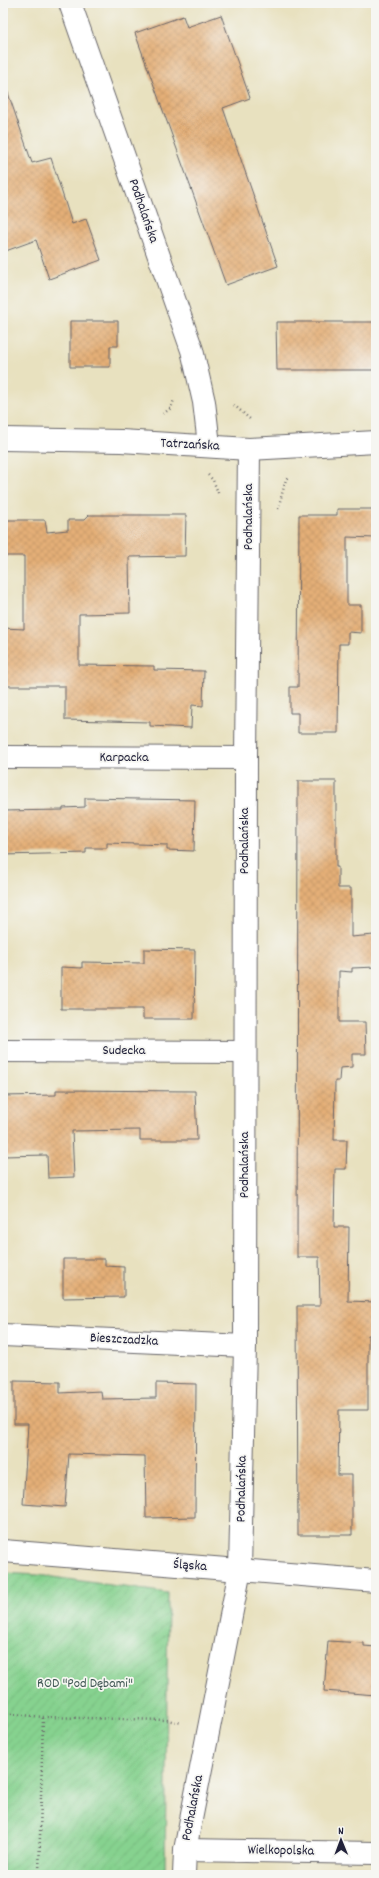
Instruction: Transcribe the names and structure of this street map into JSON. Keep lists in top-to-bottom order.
{
  "streets": {
    "street": [
      "Podhalańska",
      "Tatrzańska",
      "Karpacka",
      "Sudecka",
      "Bieszczadzka",
      "Śląska",
      "Wielkopolska"
    ]
  },
  "crossings": [
    ["Podhalańska", "Tatrzańska"],
    ["Podhalańska", "Karpacka"],
    ["Podhalańska", "Sudecka"],
    ["Podhalańska", "Bieszczadzka"],
    ["Podhalańska", "Śląska"],
    ["Podhalańska", "Wielkopolska"]
  ],
  "parks": ["ROD \"Pod Dębami\""],
  "north": "top"
}
